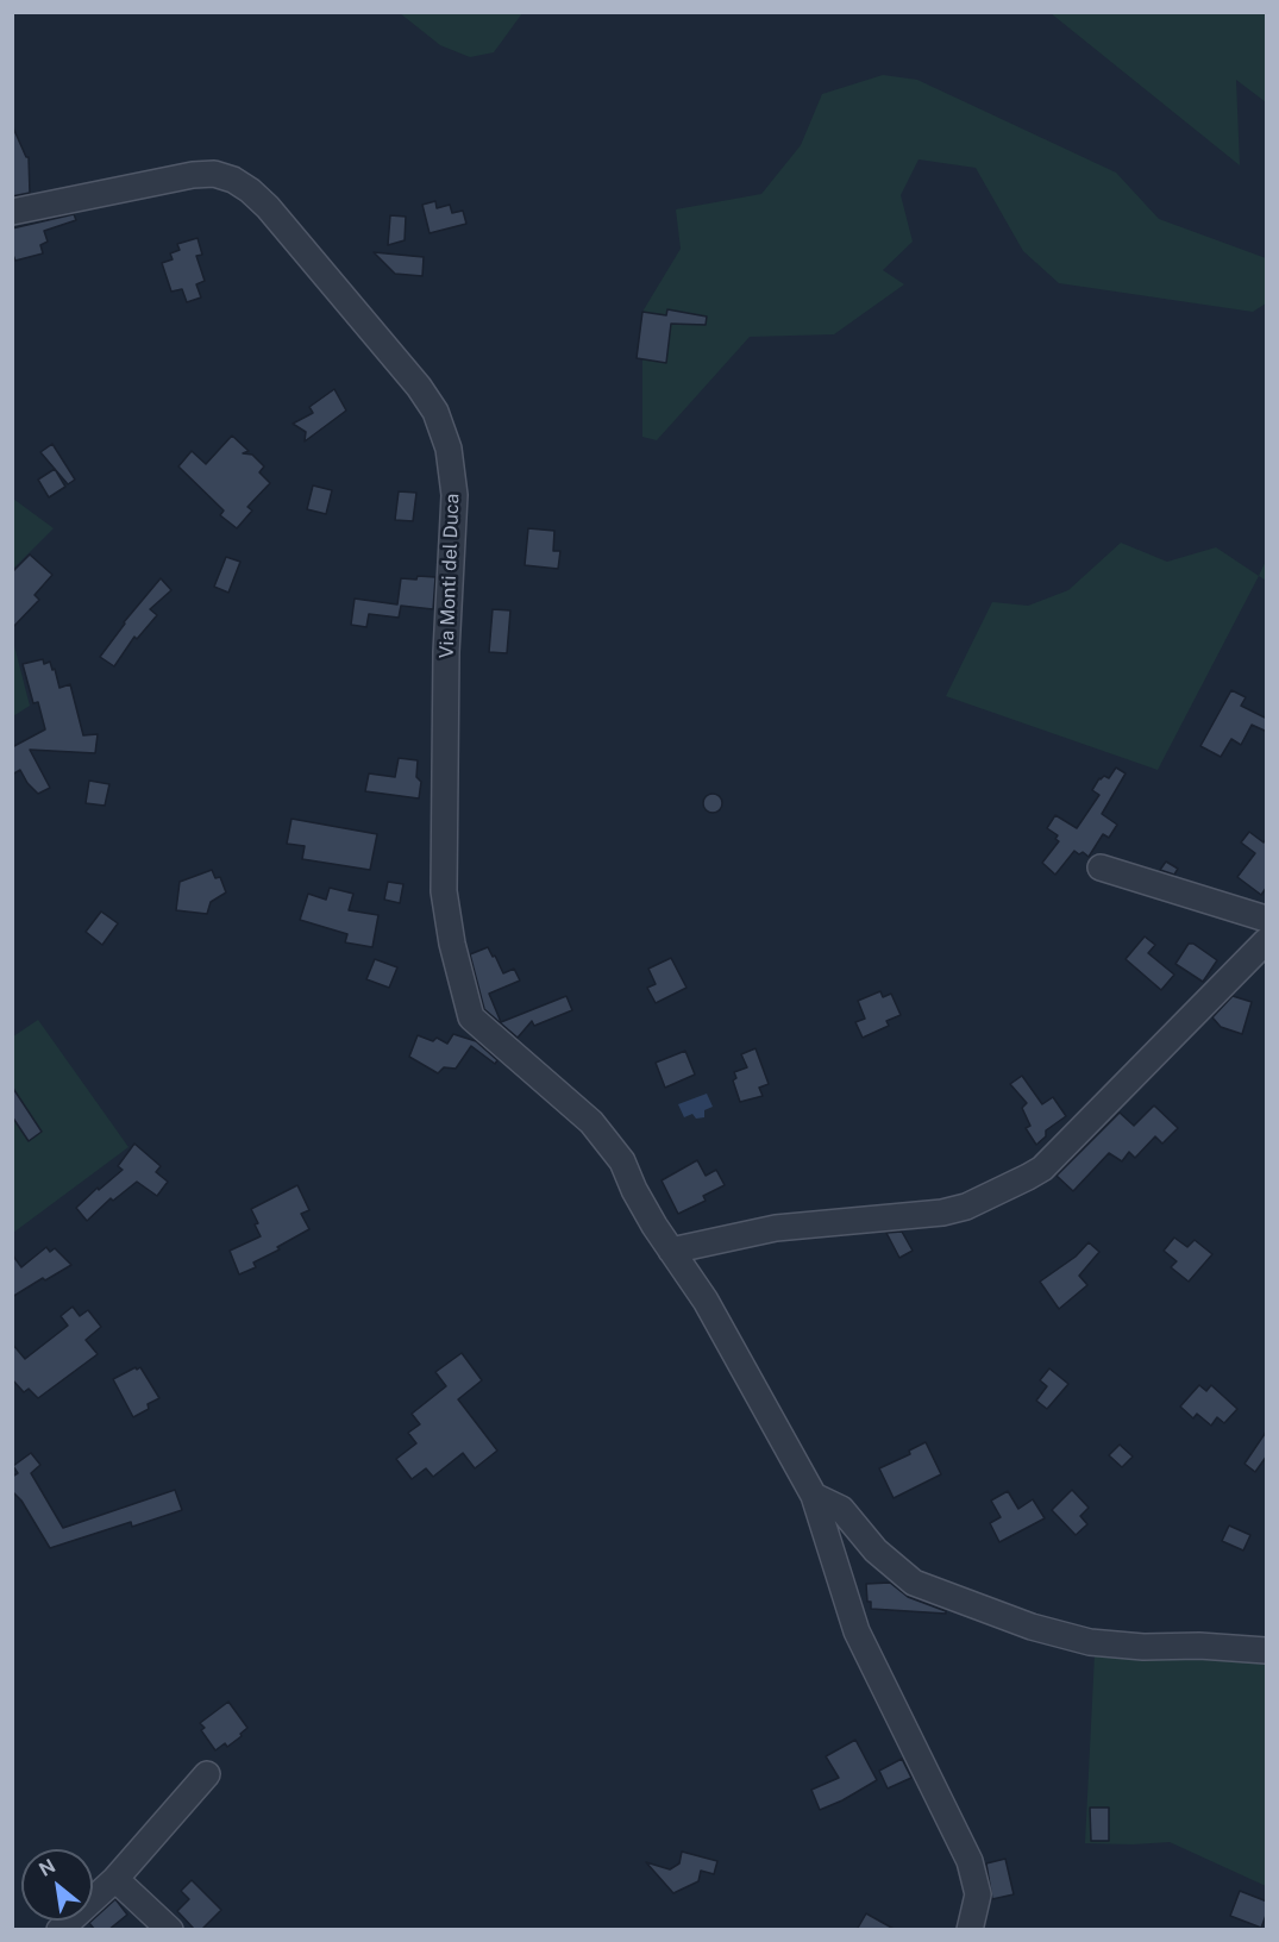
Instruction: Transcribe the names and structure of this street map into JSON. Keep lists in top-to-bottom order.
{
  "streets": {
    "street": ["Via Monti del Duca"]
  },
  "north": "top left"
}
